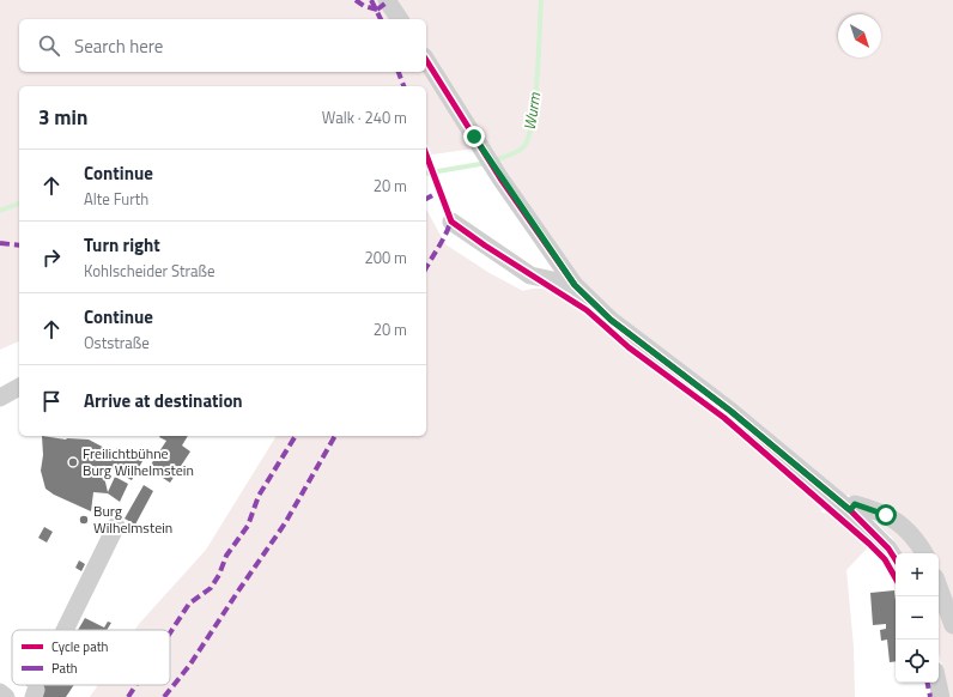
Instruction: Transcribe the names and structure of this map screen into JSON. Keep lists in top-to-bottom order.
{
  "water": ["Wurm"],
  "places": ["Freilichtbühne Burg Wilhelmstein", "Burg Wilhelmstein"],
  "legend": ["Cycle path", "Path"],
  "north": "bottom right",
  "page": {
    "search": "Search here",
    "heading": ["3 min", "Walk · 240 m"],
    "list": [
      ["Continue", "Alte Furth", "20 m"],
      ["Turn right", "Kohlscheider Straße", "200 m"],
      ["Continue", "Oststraße", "20 m"],
      "Arrive at destination"
    ],
    "map_buttons": ["+", "−"]
  }
}
